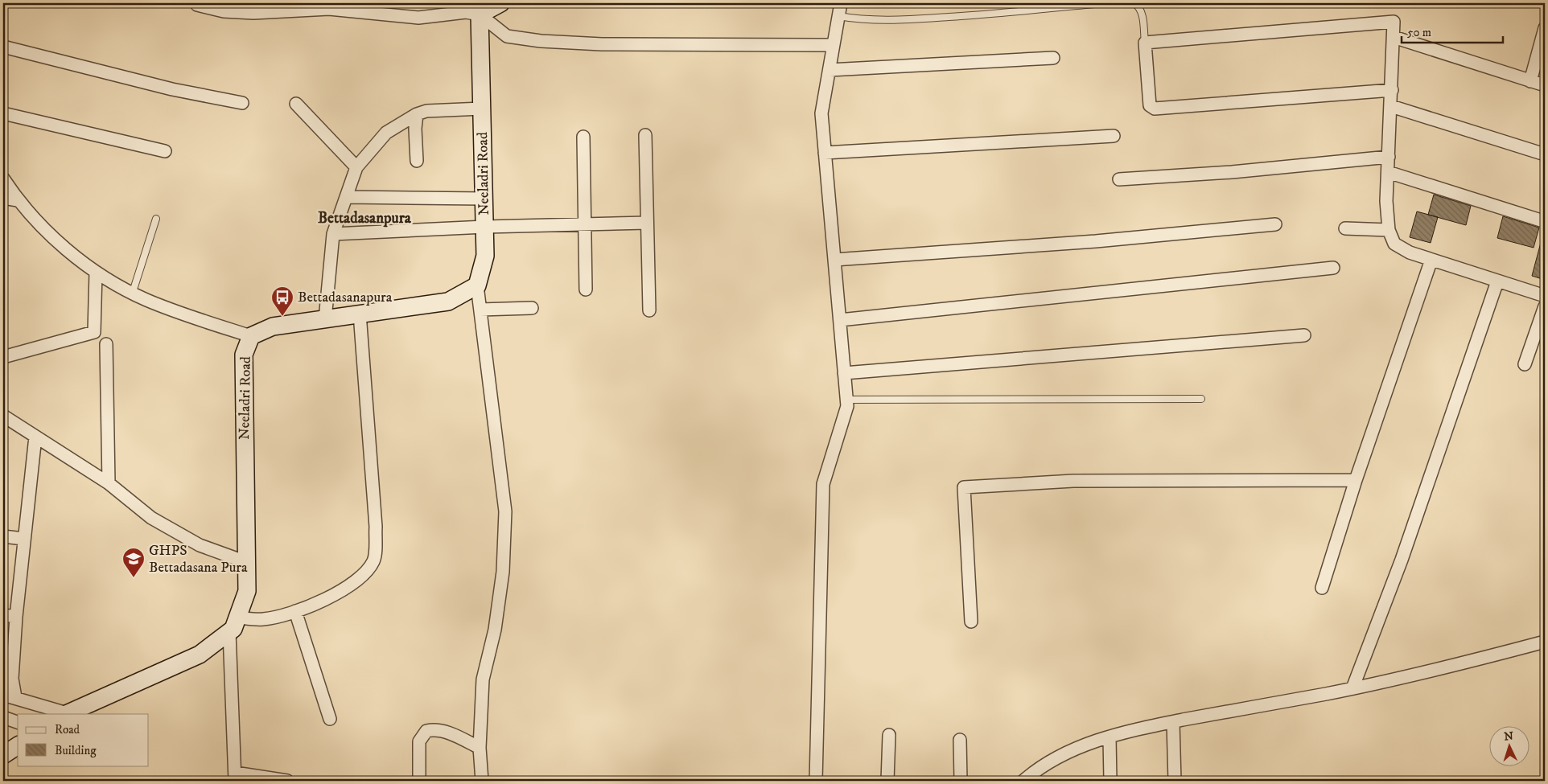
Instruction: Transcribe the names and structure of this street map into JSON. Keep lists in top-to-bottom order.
{
  "streets": {
    "main road": ["Neeladri Road"]
  },
  "districts": ["Bettadasanpura"],
  "places": {
    "bus stop": ["Bettadasanapura"],
    "school or university": ["GHPS Bettadasana Pura"]
  },
  "legend": ["Road", "Building"],
  "scale_bar": "50 m",
  "north": "top"
}
